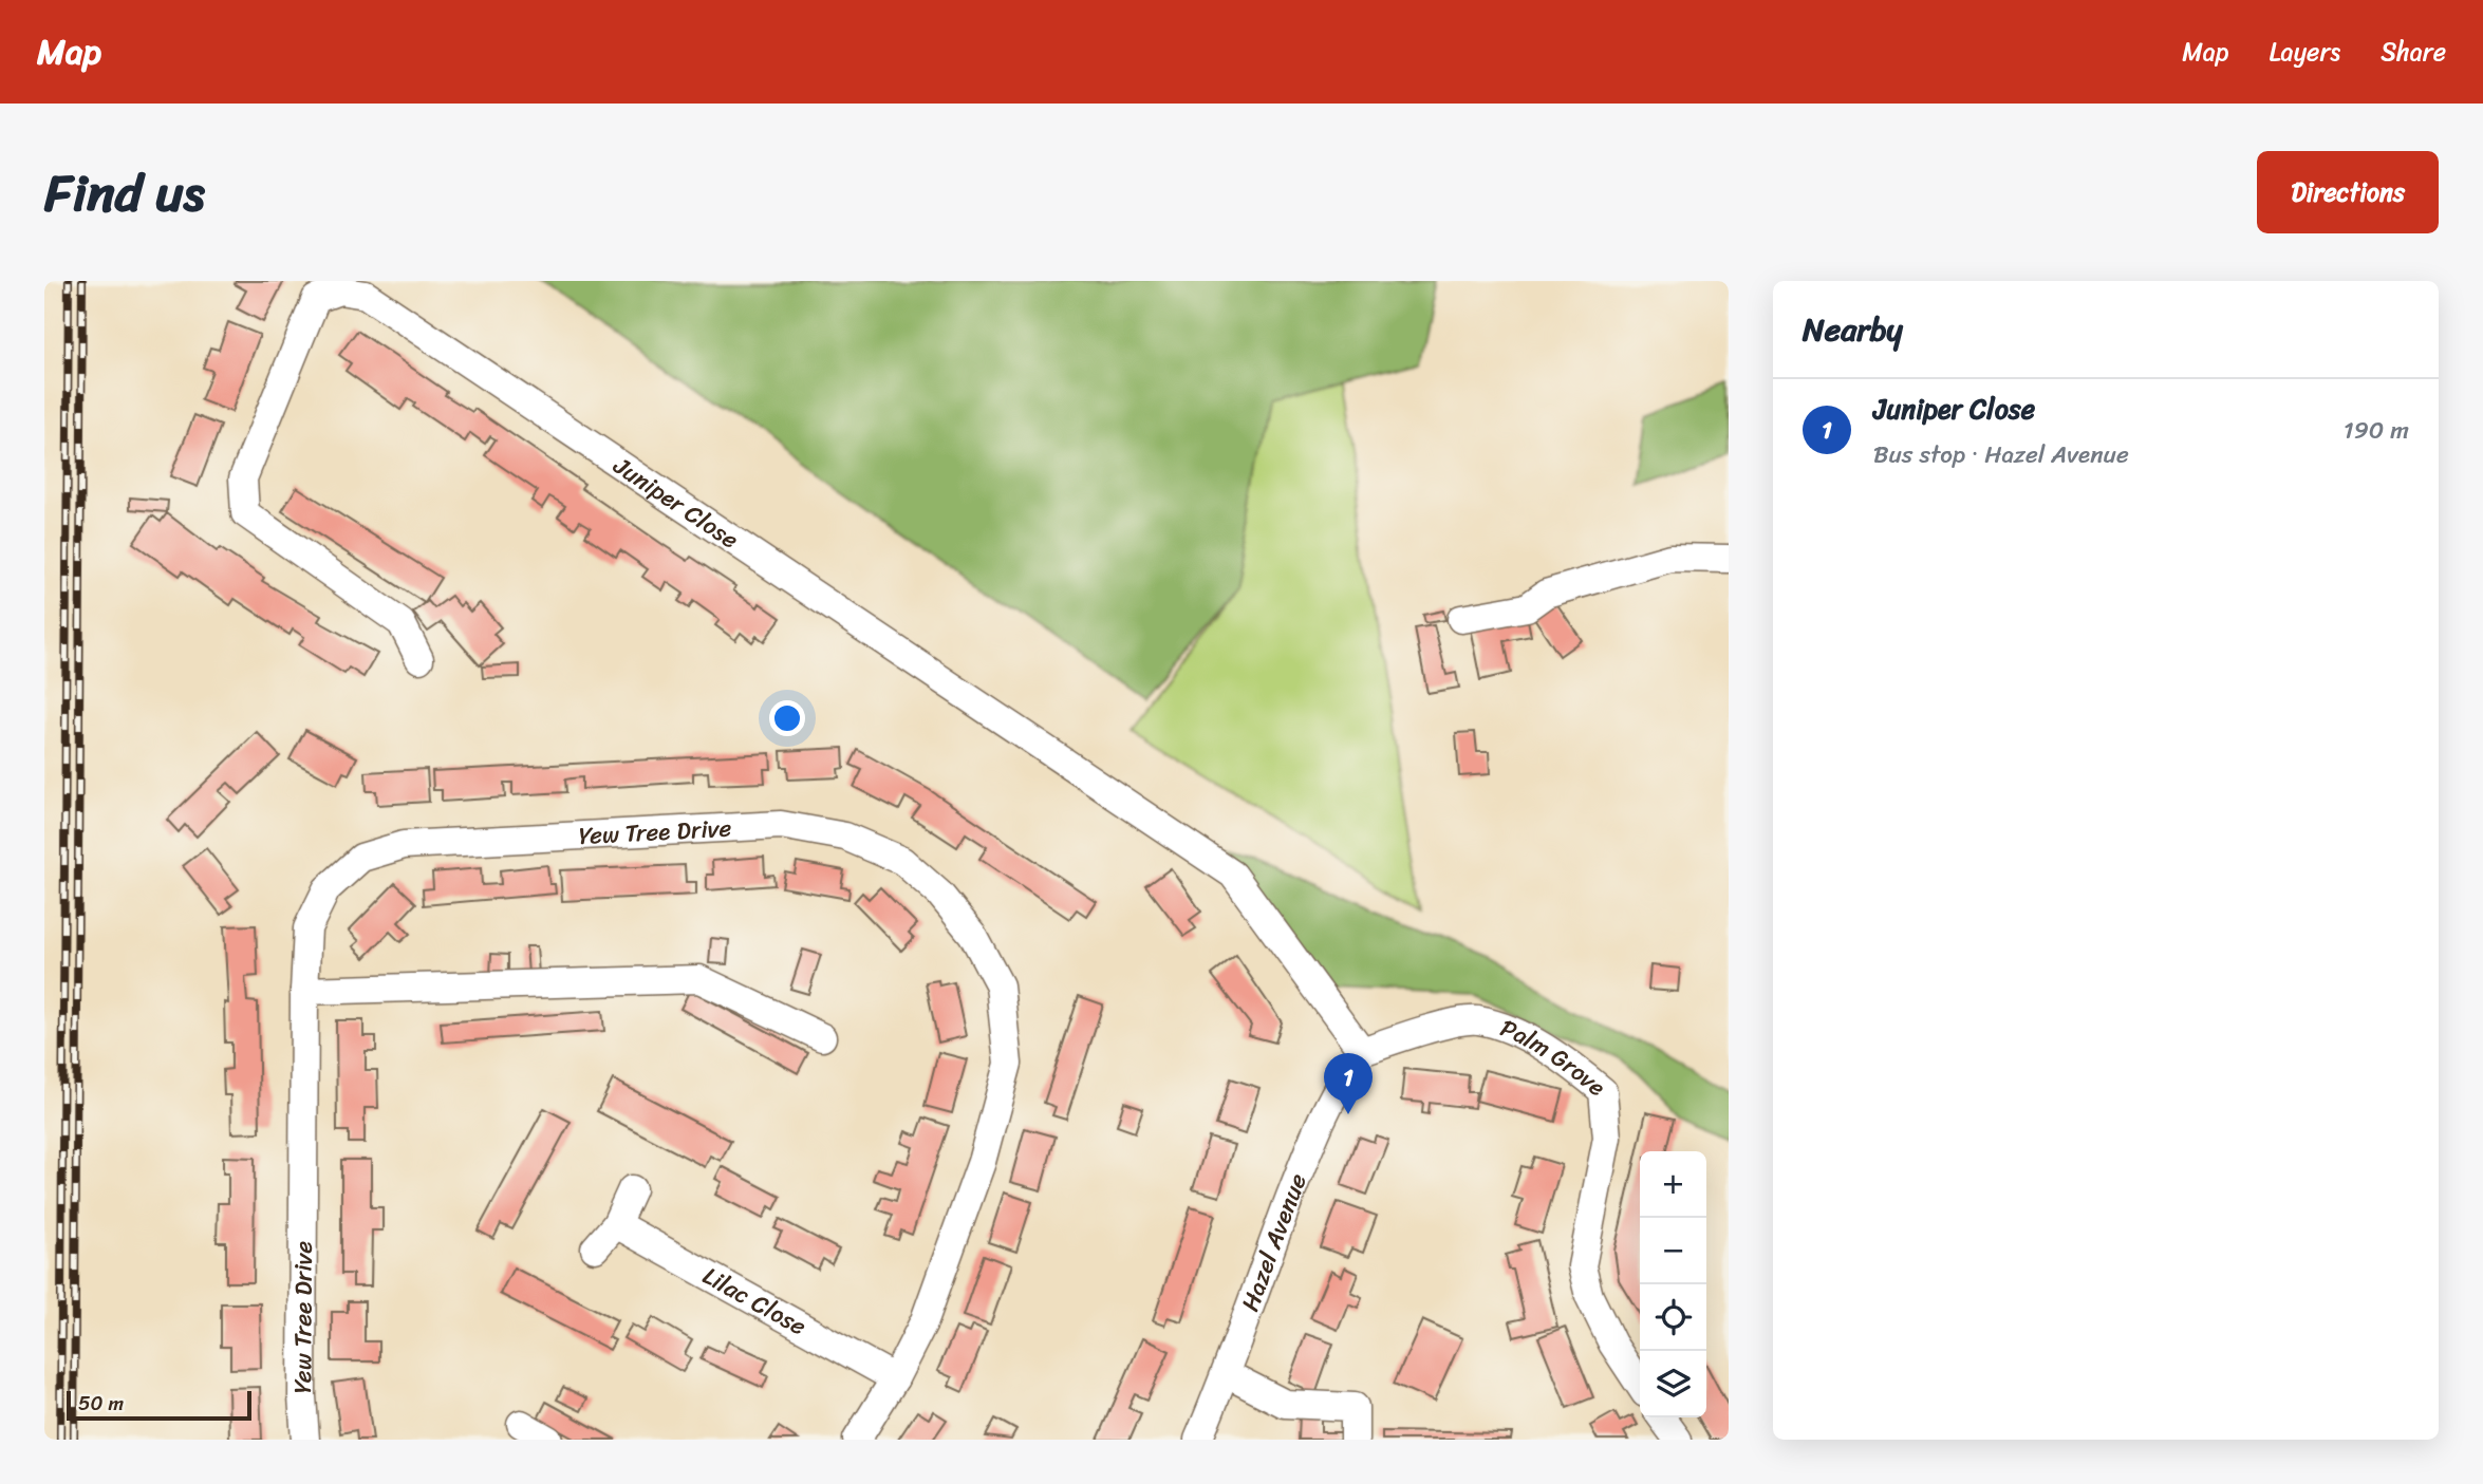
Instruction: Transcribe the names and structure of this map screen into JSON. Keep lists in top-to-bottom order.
{
  "streets": {
    "street": [
      "Juniper Close",
      "Yew Tree Drive",
      "Palm Grove",
      "Hazel Avenue",
      "Lilac Close"
    ]
  },
  "crossings": [
    ["Juniper Close", "Palm Grove"],
    ["Juniper Close", "Hazel Avenue"],
    ["Yew Tree Drive", "Lilac Close"],
    ["Palm Grove", "Hazel Avenue"]
  ],
  "scale_bar": "50 m",
  "page": {
    "header": "Map",
    "nav": ["Map", "Layers", "Share"],
    "title": "Find us",
    "buttons": "Directions",
    "heading": "Nearby",
    "list": [
      {
        "mark": "1",
        "name": "Juniper Close",
        "note": "Bus stop · Hazel Avenue",
        "value": "190 m"
      }
    ],
    "pins": "1",
    "map_buttons": ["+", "−"],
    "scale": "50 m"
  }
}
